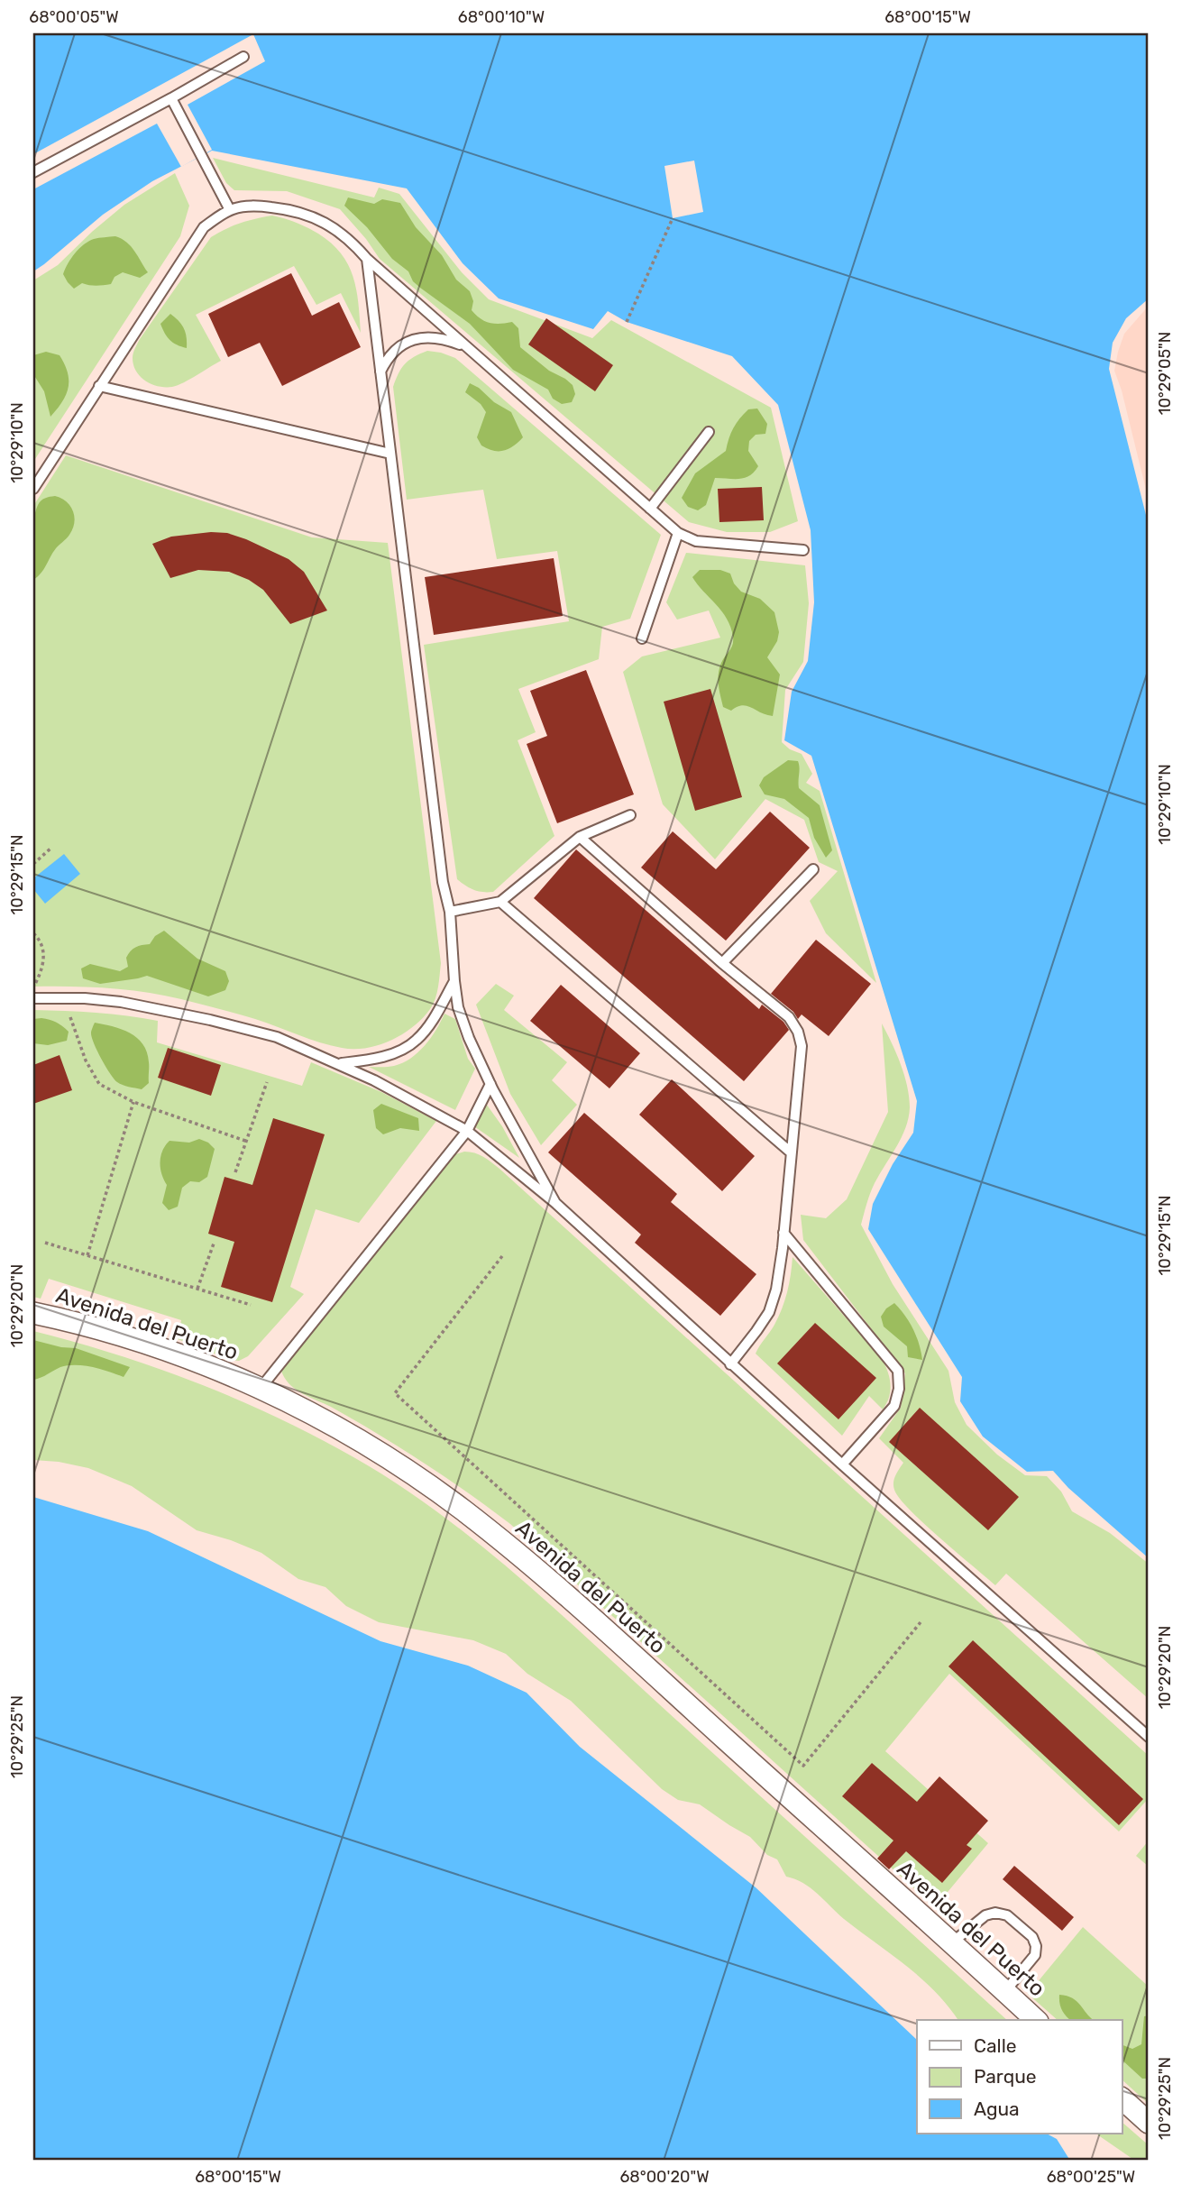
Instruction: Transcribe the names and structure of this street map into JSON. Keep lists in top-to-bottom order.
{
  "streets": {
    "street": ["Avenida del Puerto"]
  },
  "legend": ["Calle", "Parque", "Agua"],
  "coordinates": [
    "68°00'05\"W",
    "68°00'10\"W",
    "68°00'15\"W",
    "10°29'05\"N",
    "10°29'10\"N",
    "10°29'15\"N",
    "10°29'20\"N",
    "10°29'25\"N",
    "68°00'20\"W",
    "68°00'25\"W"
  ]
}
